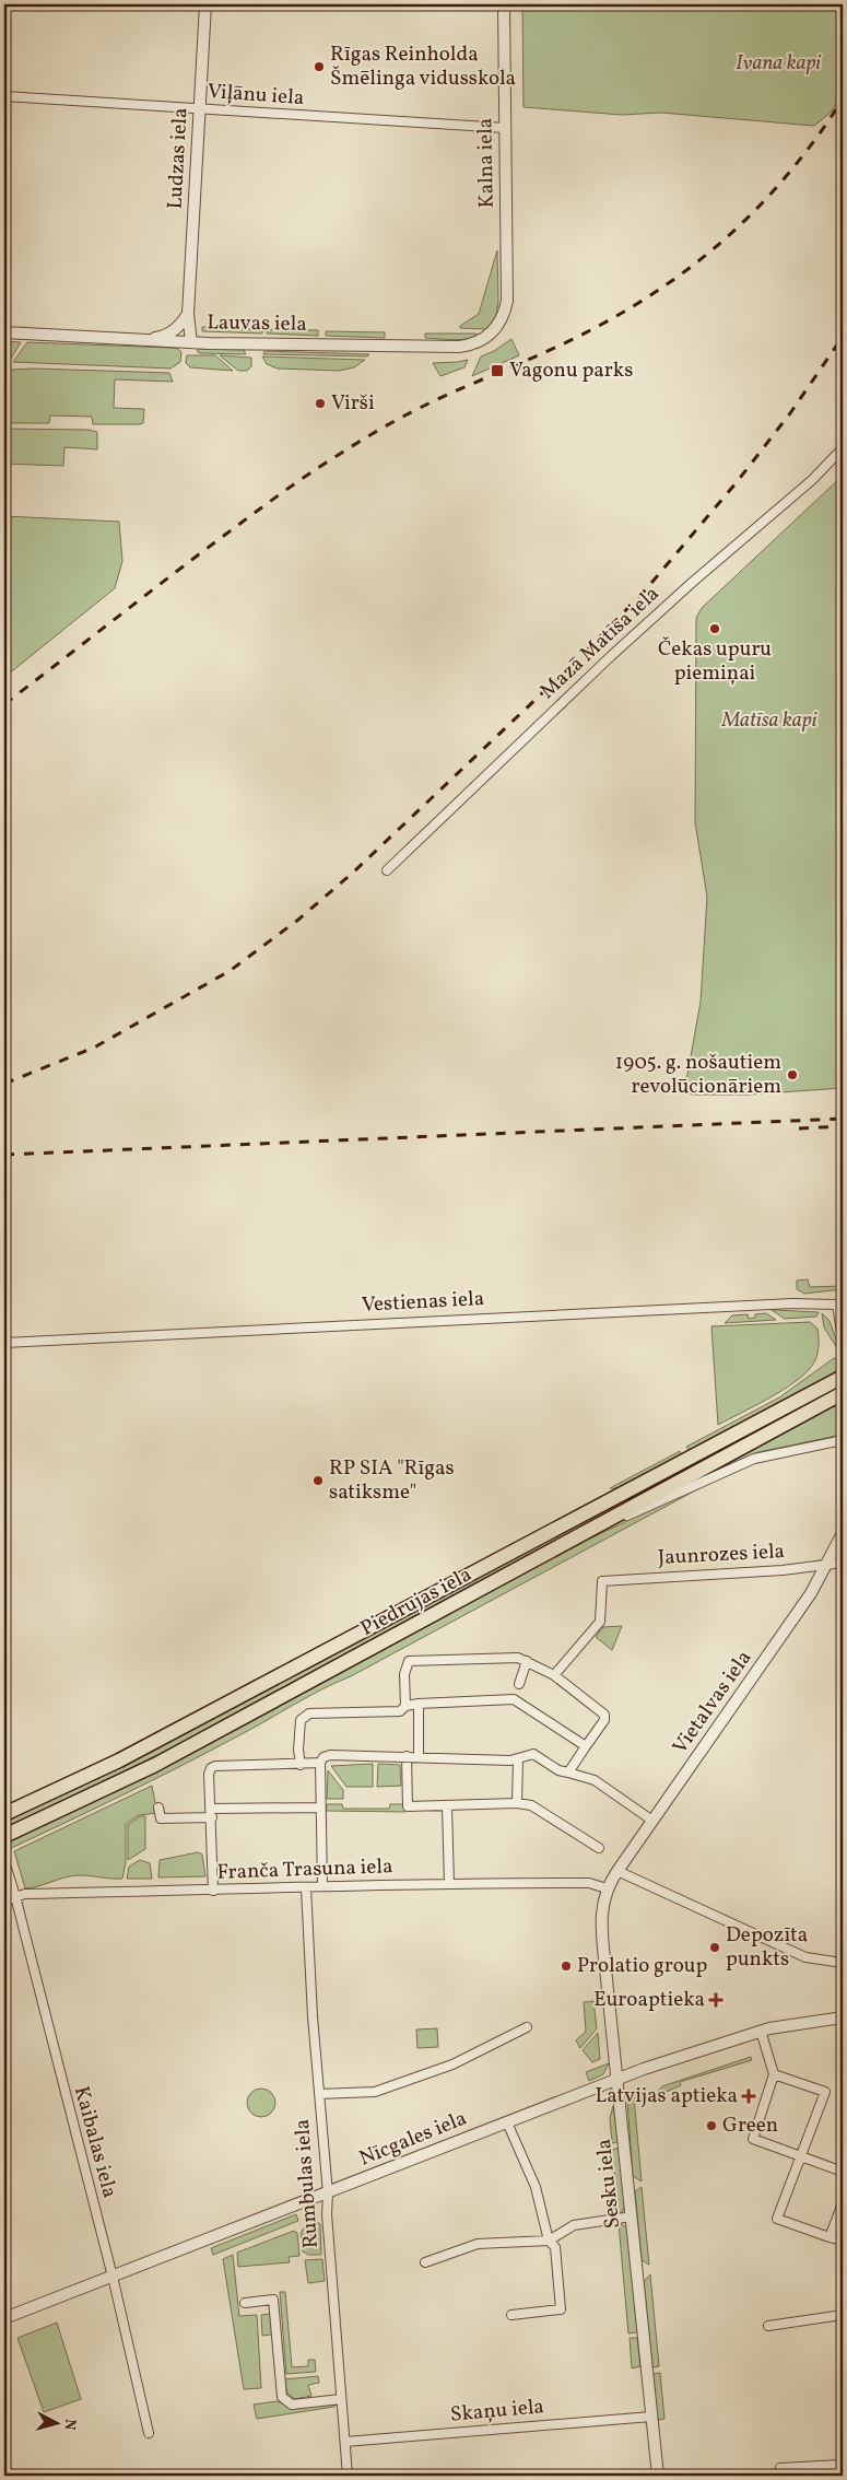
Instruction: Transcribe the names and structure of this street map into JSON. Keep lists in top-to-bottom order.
{
  "streets": {
    "main road": ["Piedrujas iela"],
    "street": [
      "Viļānu iela",
      "Ludzas iela",
      "Kalna iela",
      "Lauvas iela",
      "Mazā Matīsa iela",
      "Vestienas iela",
      "Jaunrozes iela",
      "Vietalvas iela",
      "Franča Trasuna iela",
      "Nīcgales iela",
      "Kaibalas iela",
      "Rumbulas iela",
      "Sesku iela",
      "Skaņu iela"
    ]
  },
  "crossings": [
    ["Viļānu iela", "Ludzas iela"],
    ["Viļānu iela", "Kalna iela"],
    ["Ludzas iela", "Lauvas iela"],
    ["Kalna iela", "Lauvas iela"],
    ["Jaunrozes iela", "Vietalvas iela"],
    ["Vietalvas iela", "Franča Trasuna iela"],
    ["Vietalvas iela", "Sesku iela"],
    ["Franča Trasuna iela", "Kaibalas iela"],
    ["Franča Trasuna iela", "Rumbulas iela"],
    ["Franča Trasuna iela", "Sesku iela"],
    ["Nīcgales iela", "Kaibalas iela"],
    ["Nīcgales iela", "Rumbulas iela"],
    ["Nīcgales iela", "Sesku iela"],
    ["Rumbulas iela", "Skaņu iela"],
    ["Sesku iela", "Skaņu iela"]
  ],
  "parks": ["Ivana kapi", "Matīsa kapi"],
  "places": {
    "other": [
      "Rīgas Reinholda Šmēlinga vidusskola",
      "Virši",
      "Čekas upuru piemiņai",
      "1905. g. nošautiem revolūcionāriem",
      "RP SIA \"Rīgas satiksme\"",
      "Depozīta punkts",
      "Prolatio group",
      "Green"
    ],
    "transit": ["Vagonu parks"],
    "health": ["Euroaptieka", "Latvijas aptieka"]
  },
  "north": "right"
}
